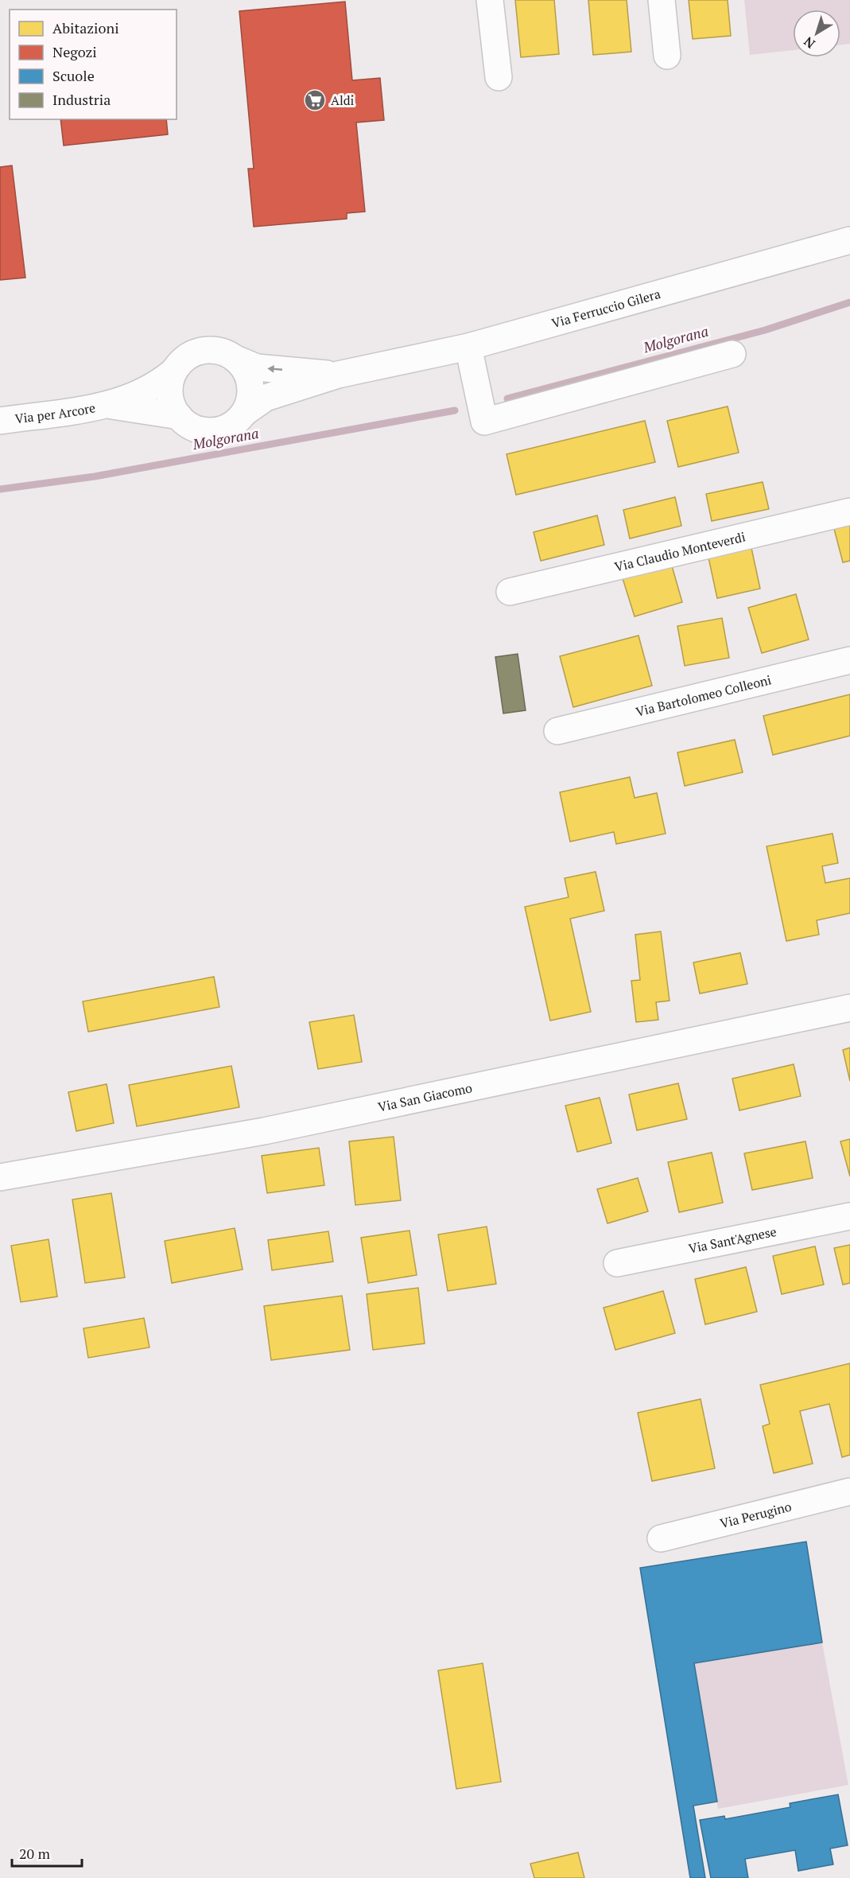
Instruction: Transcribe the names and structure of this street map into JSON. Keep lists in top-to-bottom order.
{
  "streets": {
    "street": [
      "Via Ferruccio Gilera",
      "Via per Arcore",
      "Via Claudio Monteverdi",
      "Via Bartolomeo Colleoni",
      "Via San Giacomo",
      "Via Sant'Agnese",
      "Via Perugino"
    ]
  },
  "crossings": [
    ["Via Ferruccio Gilera", "Via per Arcore"]
  ],
  "water": ["Molgorana"],
  "places": {
    "supermarket": ["Aldi"]
  },
  "legend": [
    "Abitazioni",
    "Negozi",
    "Scuole",
    "Industria"
  ],
  "scale_bar": "20 m",
  "north": "bottom left"
}
